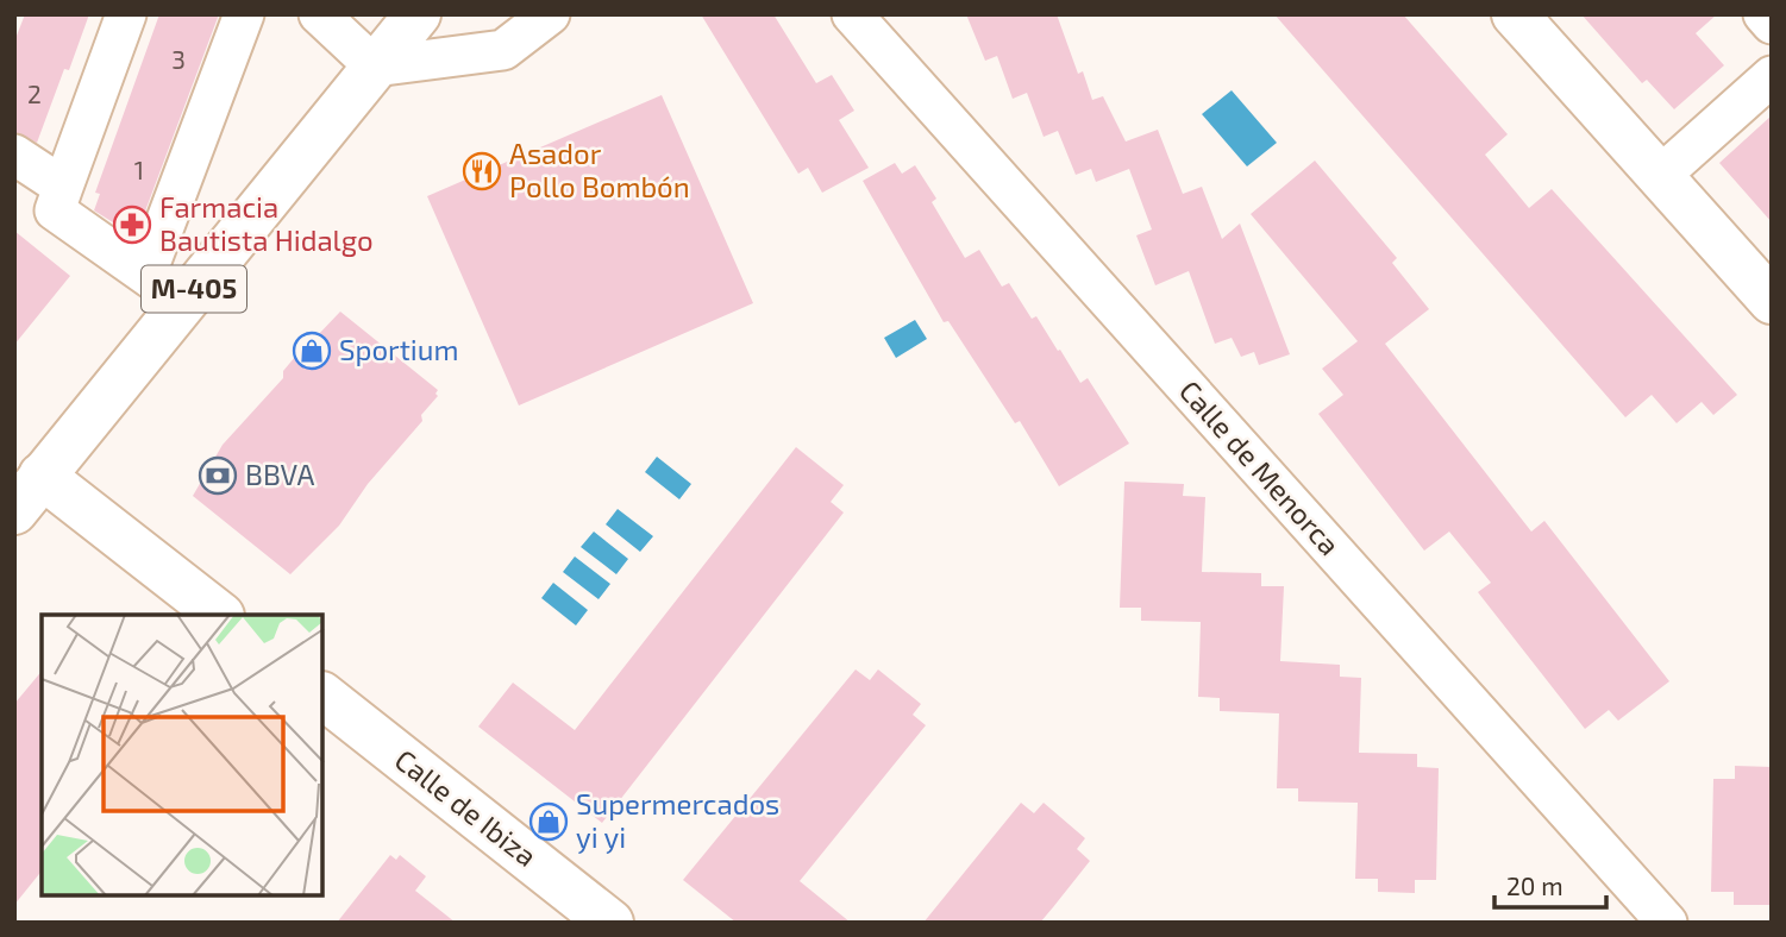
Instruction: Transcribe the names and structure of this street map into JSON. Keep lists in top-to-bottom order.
{
  "streets": {
    "street": ["M-405", "Calle de Menorca", "Calle de Ibiza"]
  },
  "places": {
    "restaurant": ["Asador Pollo Bombón"],
    "pharmacy": ["Farmacia Bautista Hidalgo"],
    "shop": ["Sportium", "Supermercados yi yi"],
    "bank": ["BBVA"]
  },
  "house_numbers": ["3", "2", "1"],
  "scale_bar": "20 m"
}
